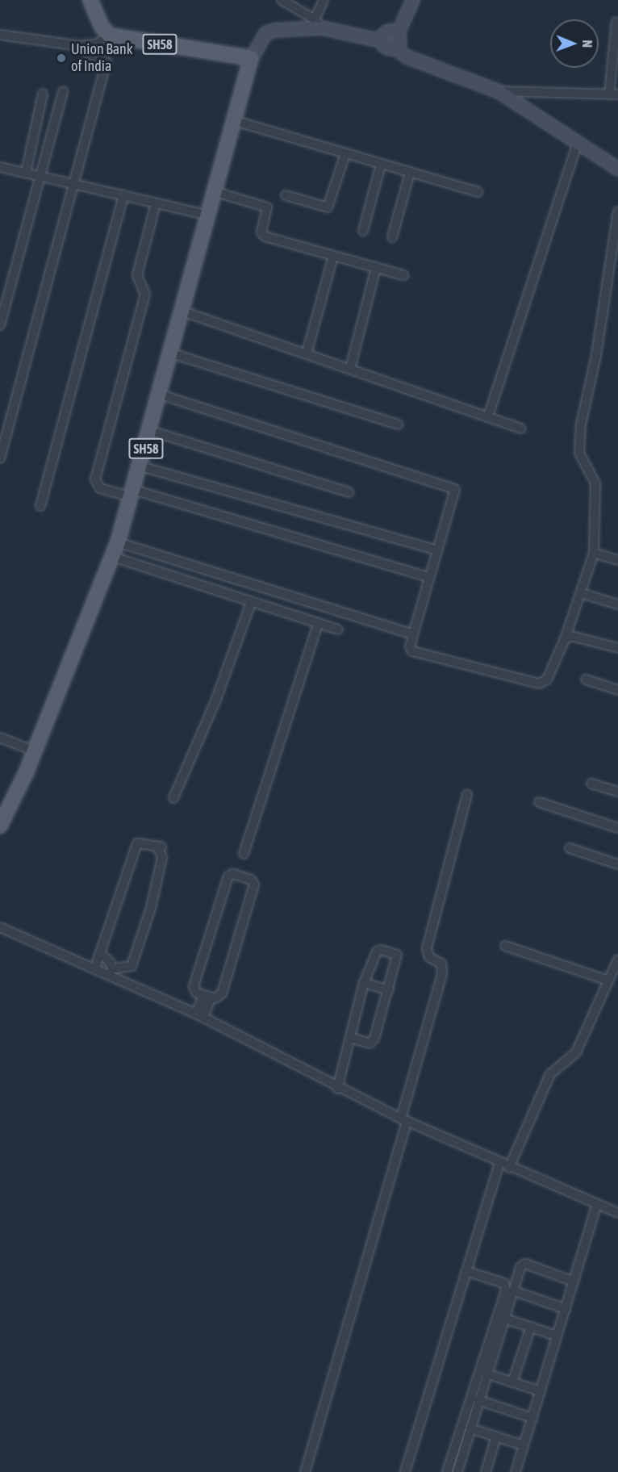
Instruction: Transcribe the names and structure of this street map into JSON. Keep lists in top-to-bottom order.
{
  "streets": {
    "main road": ["SH58"]
  },
  "places": ["Union Bank of India"],
  "north": "right"
}
